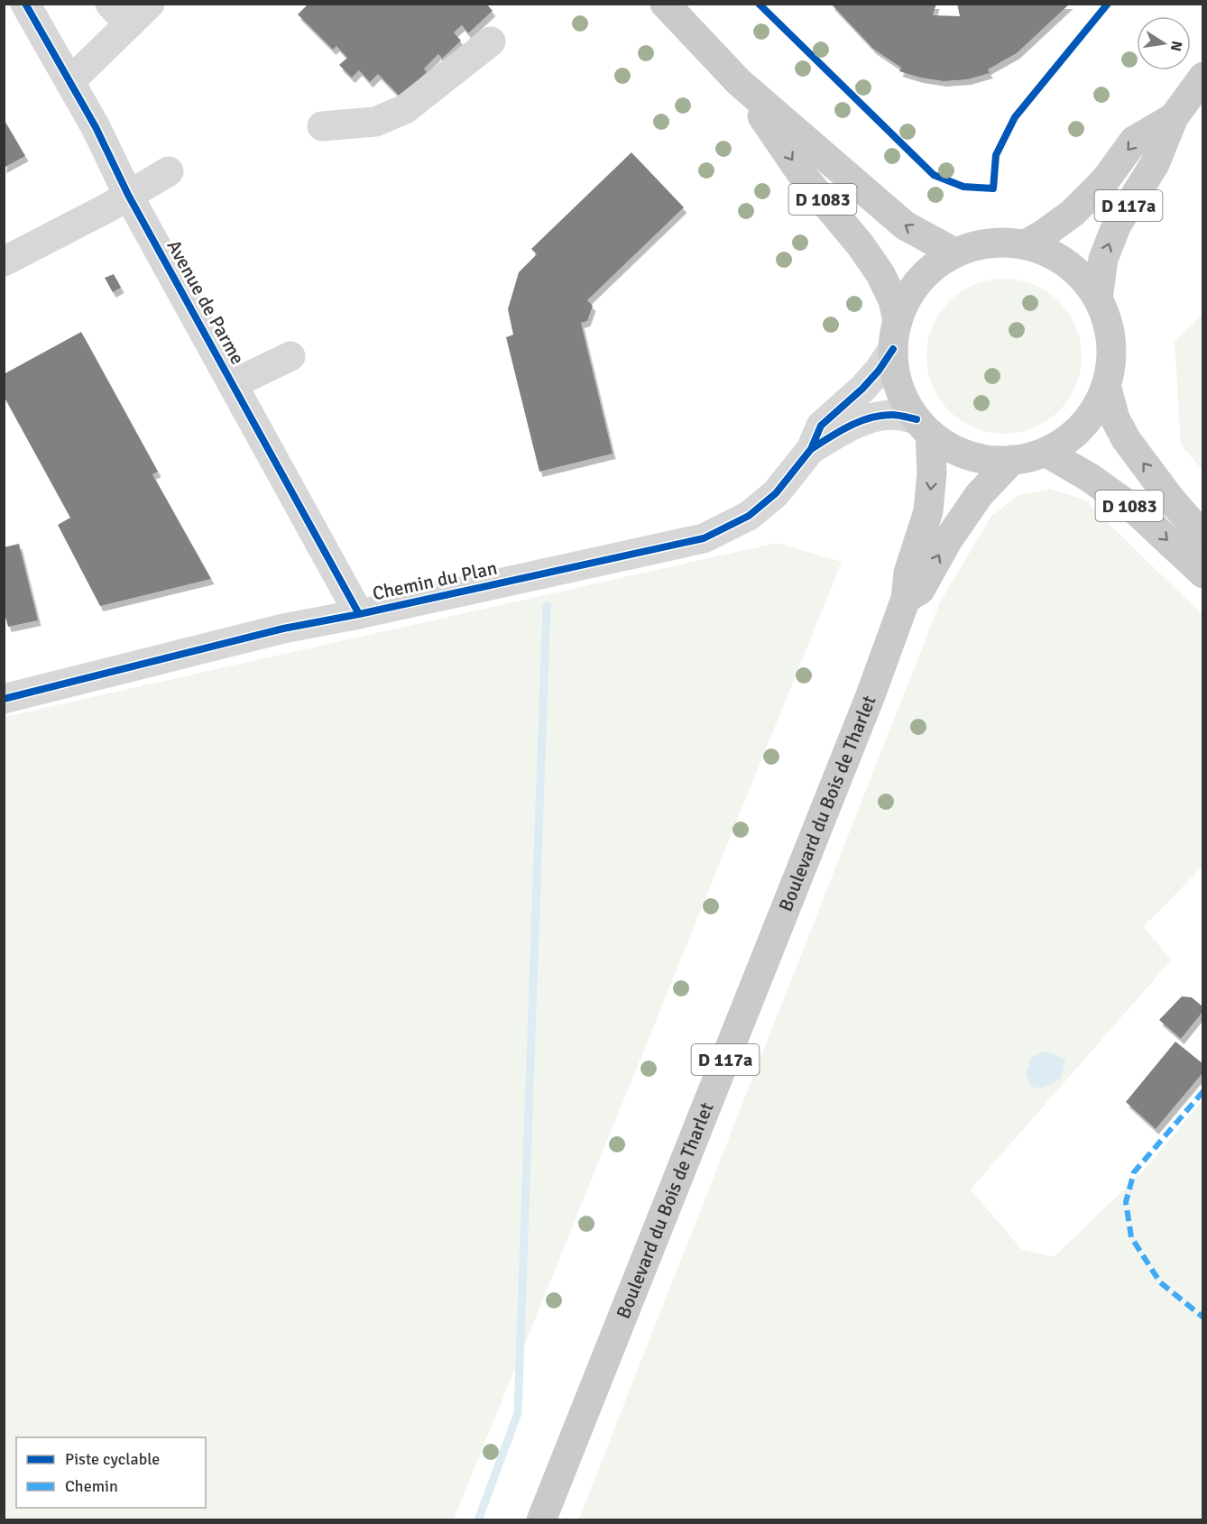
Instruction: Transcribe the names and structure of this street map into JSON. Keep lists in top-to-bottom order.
{
  "streets": {
    "main road": ["D 1083", "D 117a", "Boulevard du Bois de Tharlet"],
    "street": ["Avenue de Parme", "Chemin du Plan"]
  },
  "crossings": [
    ["D 1083", "Chemin du Plan"],
    ["Avenue de Parme", "Chemin du Plan"],
    ["Chemin du Plan", "Boulevard du Bois de Tharlet"]
  ],
  "legend": ["Piste cyclable", "Chemin"],
  "north": "right"
}
